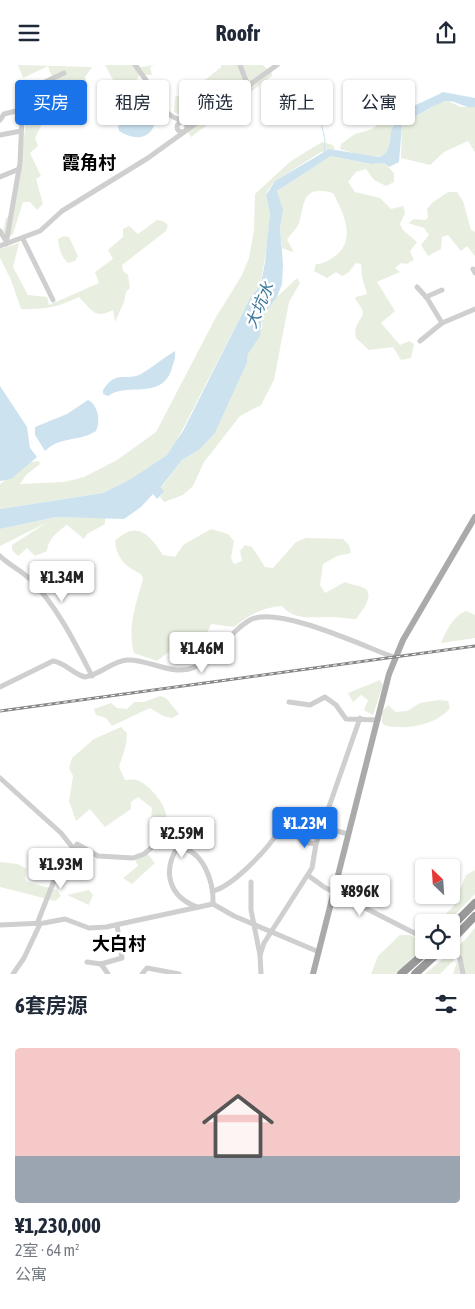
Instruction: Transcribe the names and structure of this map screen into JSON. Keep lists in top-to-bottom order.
{
  "districts": ["霞角村", "大白村"],
  "water": ["大坑水"],
  "north": "top left",
  "page": {
    "header": "Roofr",
    "chip": [
      "买房",
      "租房",
      "筛选",
      "新上",
      "公寓"
    ],
    "price": [
      "¥1.34M",
      "¥1.46M",
      "¥1.23M",
      "¥2.59M",
      "¥1.93M",
      "¥896K"
    ],
    "heading": "6套房源",
    "list": [
      {
        "name": "¥1,230,000",
        "note": "2室 · 64 m² · 公寓"
      }
    ]
  }
}
